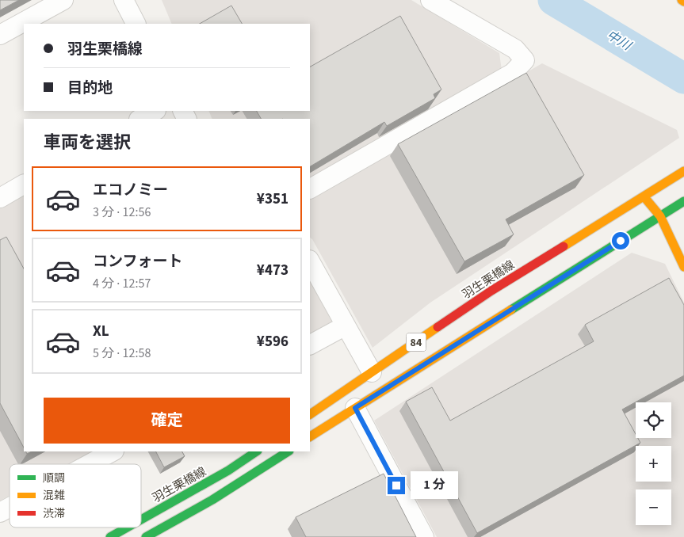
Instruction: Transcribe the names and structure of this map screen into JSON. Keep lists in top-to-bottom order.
{
  "streets": {
    "main road": ["羽生栗橋線", "84"]
  },
  "water": ["中川"],
  "legend": ["順調", "混雑", "渋滞"],
  "page": {
    "banner": ["羽生栗橋線", "目的地"],
    "heading": "車両を選択",
    "list": [
      {
        "name": "エコノミー",
        "note": "3 分 · 12:56",
        "value": "¥351"
      },
      {
        "name": "コンフォート",
        "note": "4 分 · 12:57",
        "value": "¥473"
      },
      {
        "name": "XL",
        "note": "5 分 · 12:58",
        "value": "¥596"
      }
    ],
    "buttons": "確定",
    "map_buttons": ["+", "−"],
    "bubble": "1 分"
  }
}
